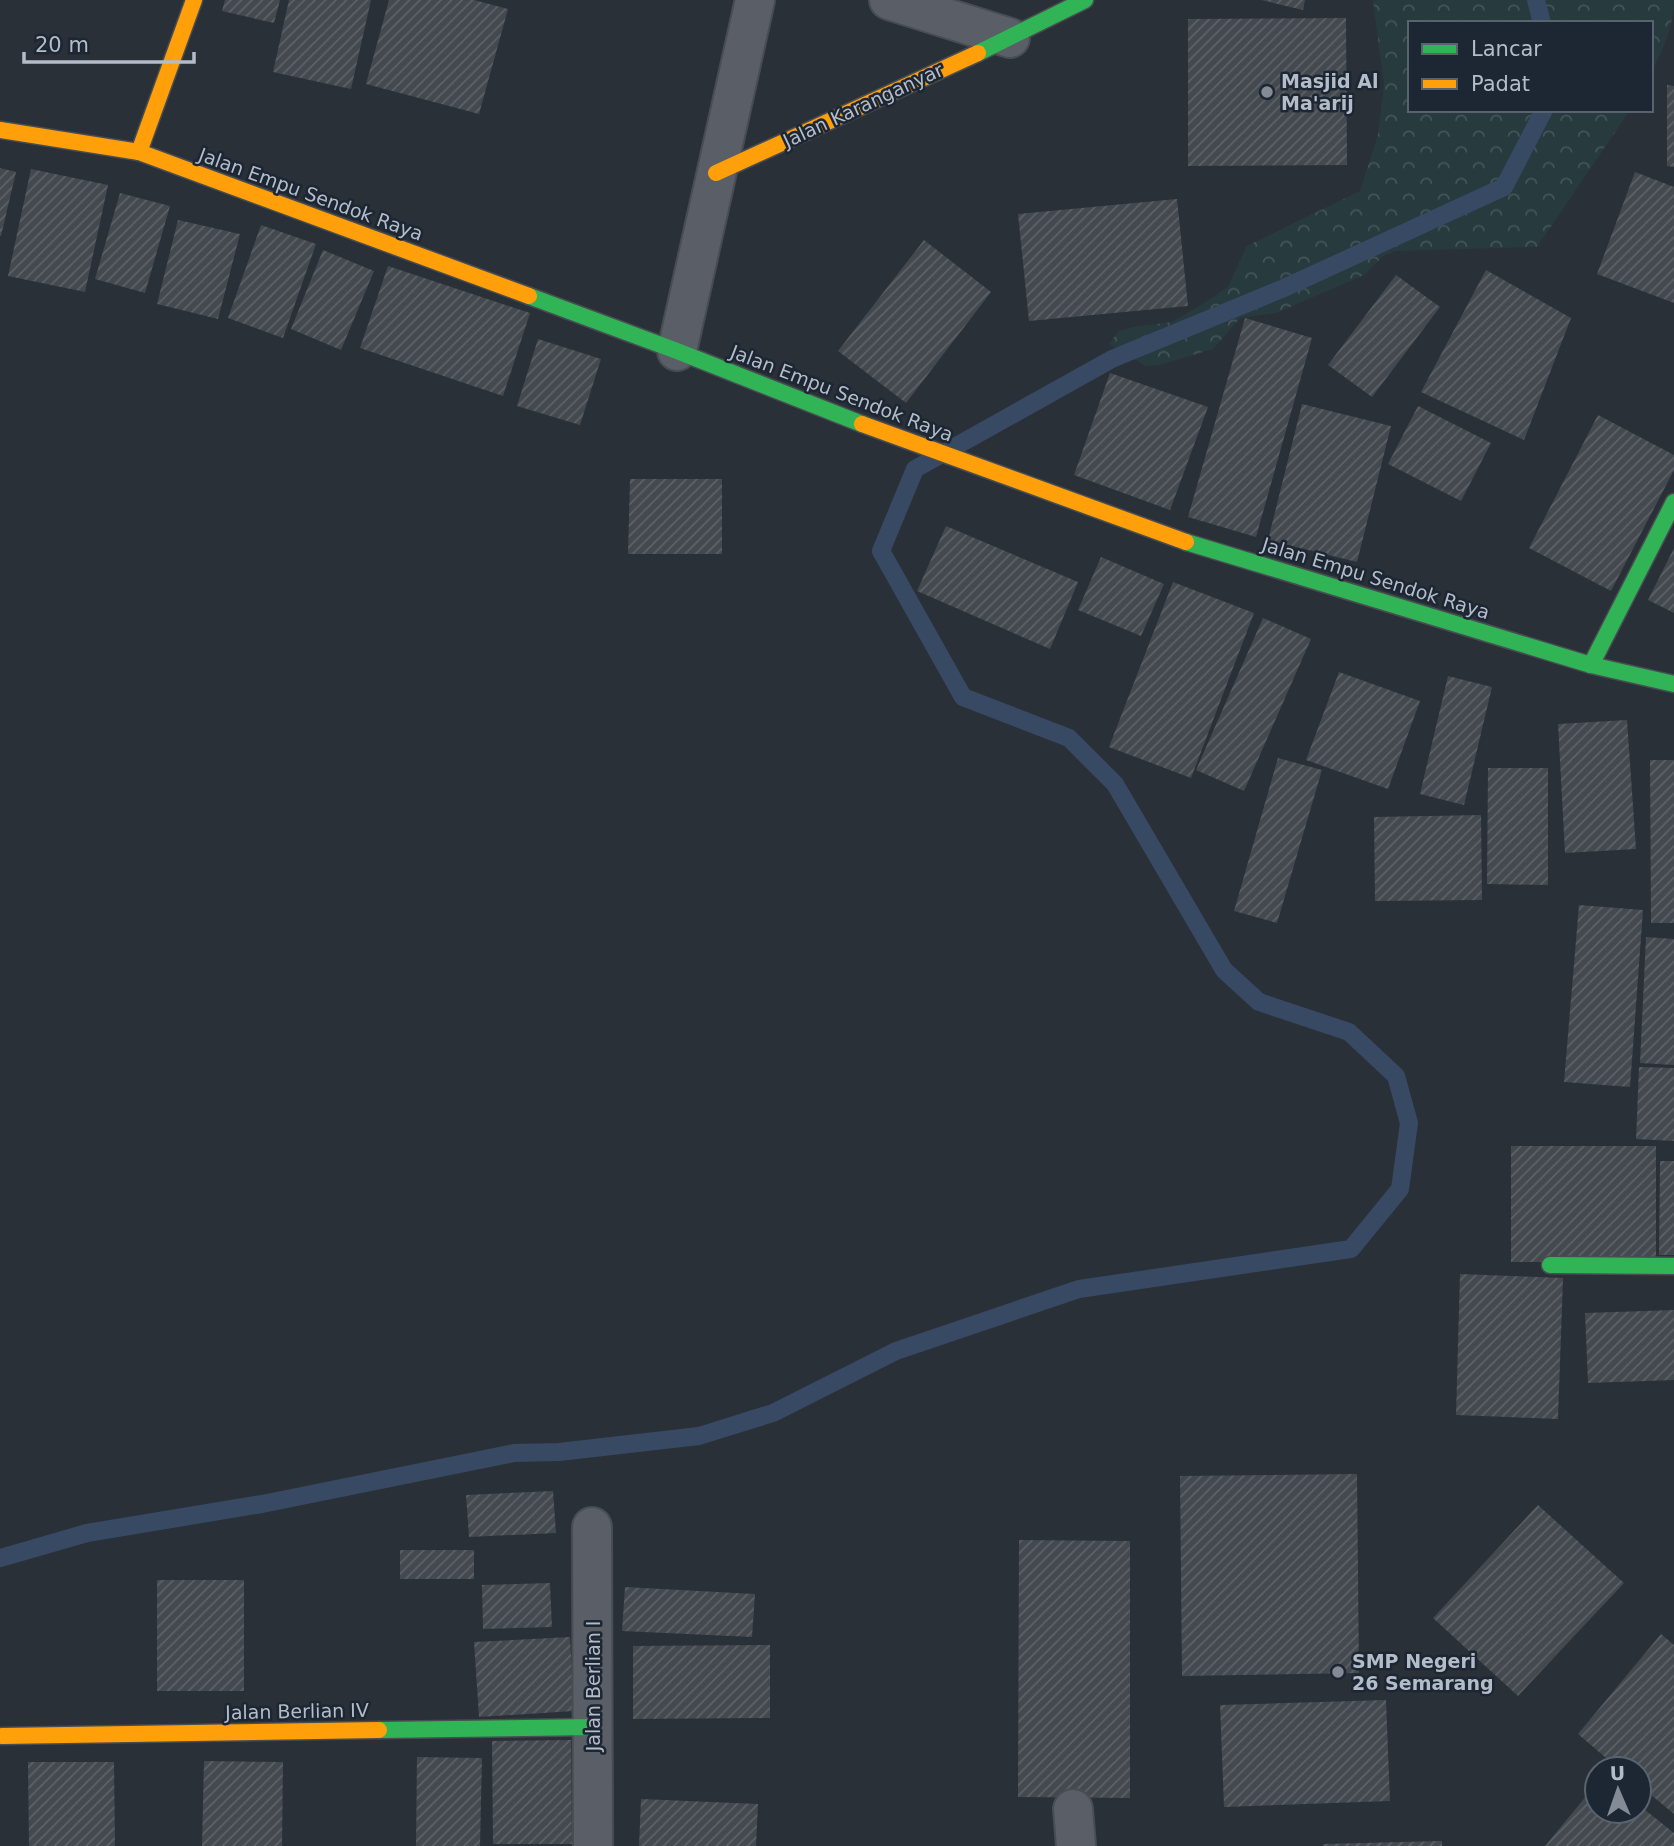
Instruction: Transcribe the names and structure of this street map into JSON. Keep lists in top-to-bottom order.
{
  "streets": {
    "main road": ["Jalan Karanganyar", "Jalan Empu Sendok Raya", "Jalan Berlian IV"],
    "street": ["Jalan Berlian I"]
  },
  "crossings": [
    ["Jalan Berlian I", "Jalan Berlian IV"]
  ],
  "places": ["Masjid Al Ma'arij", "SMP Negeri 26 Semarang"],
  "legend": ["Lancar", "Padat"],
  "scale_bar": "20 m",
  "north": "top"
}
